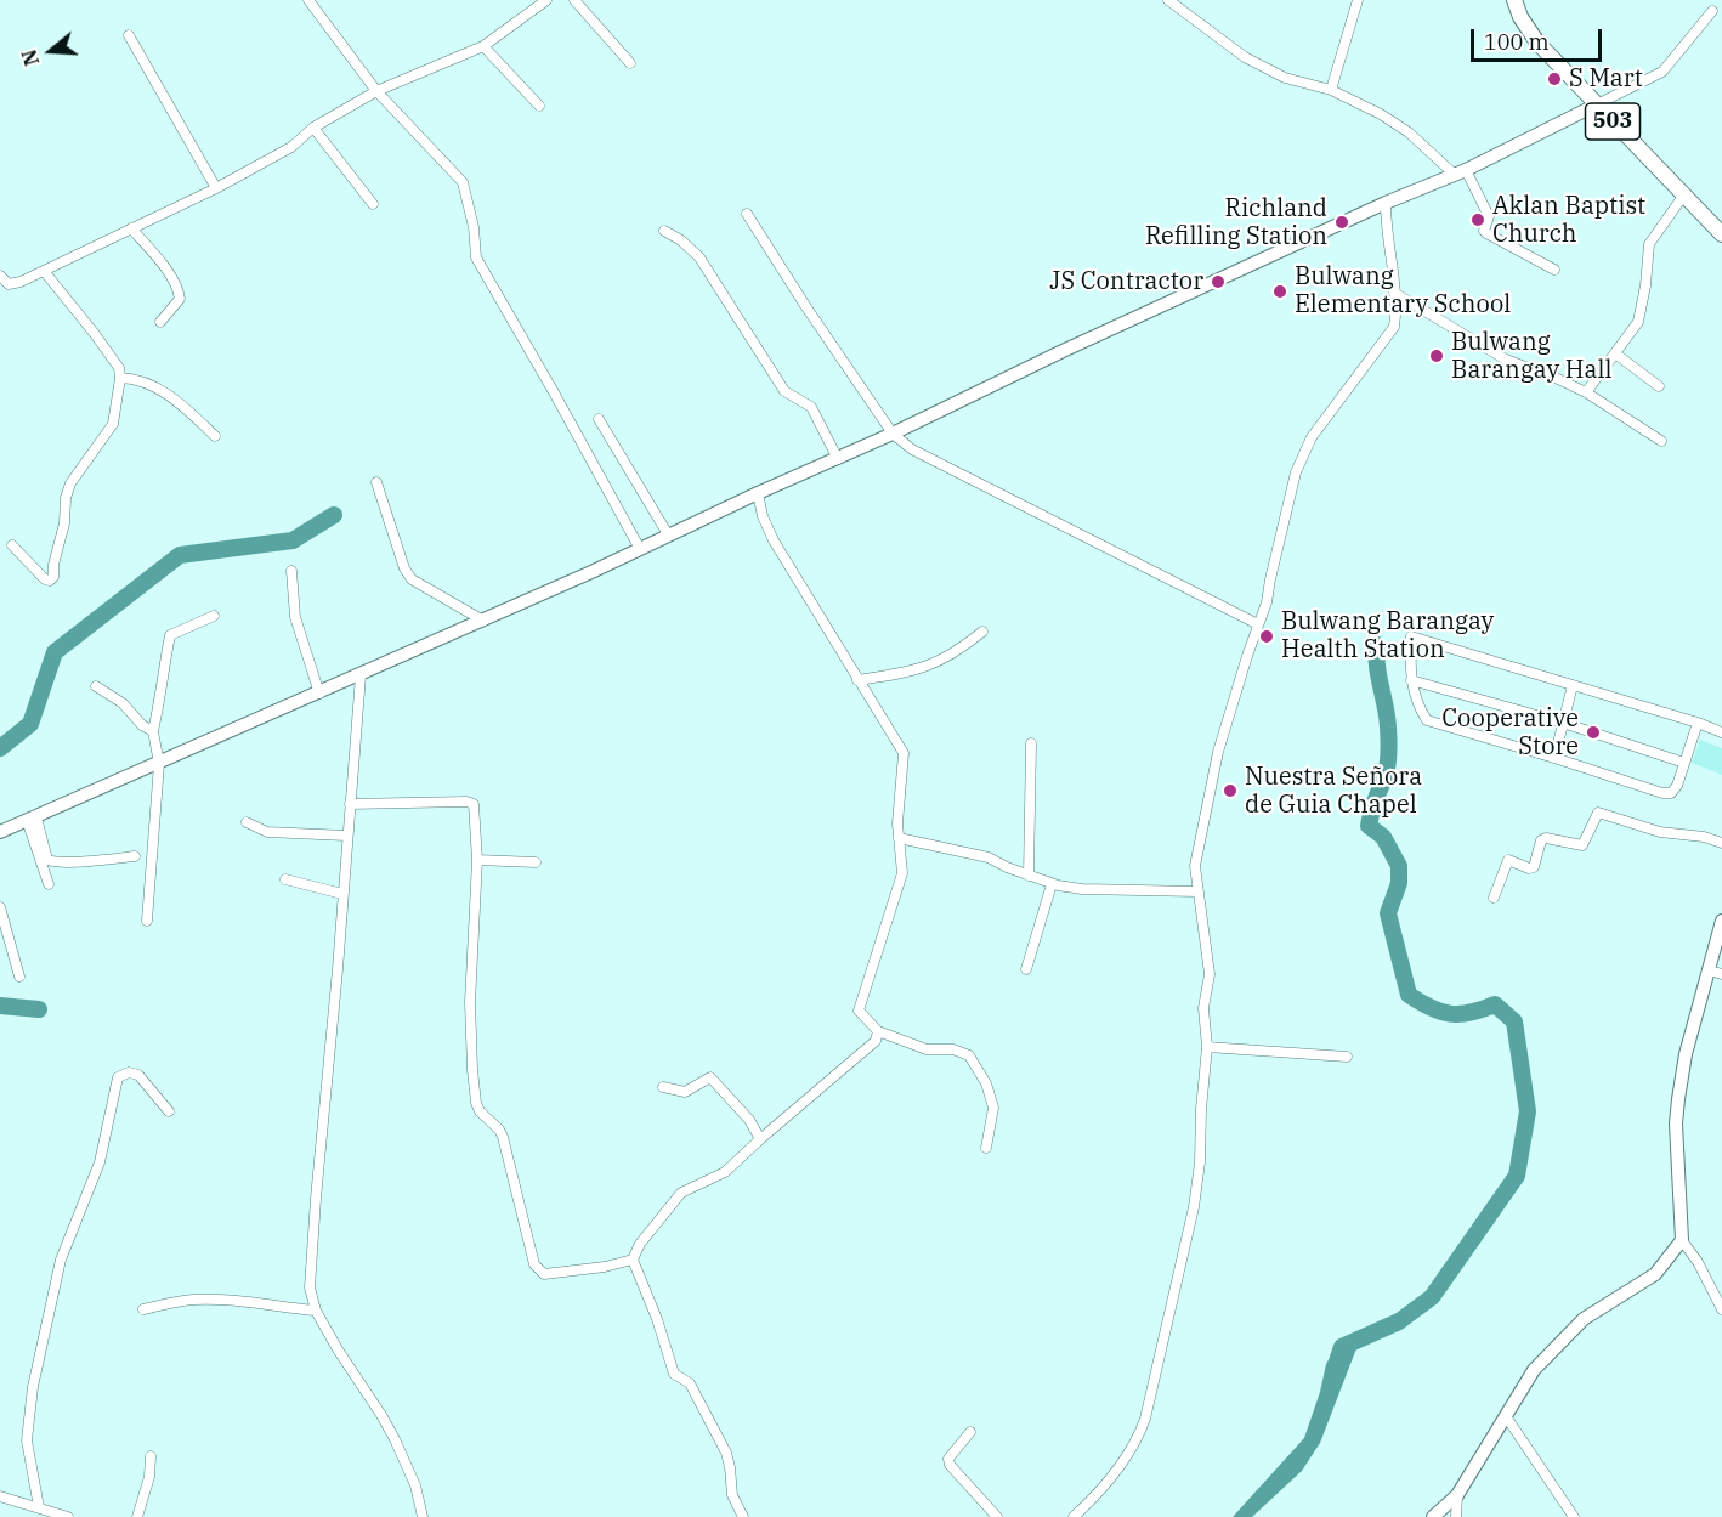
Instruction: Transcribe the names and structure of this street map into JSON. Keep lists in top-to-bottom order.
{
  "streets": {
    "main road": ["503"]
  },
  "places": [
    "S Mart",
    "Aklan Baptist Church",
    "Richland Refilling Station",
    "JS Contractor",
    "Bulwang Elementary School",
    "Bulwang Barangay Hall",
    "Bulwang Barangay Health Station",
    "Cooperative Store",
    "Nuestra Señora de Guia Chapel"
  ],
  "scale_bar": "100 m",
  "north": "left"
}
